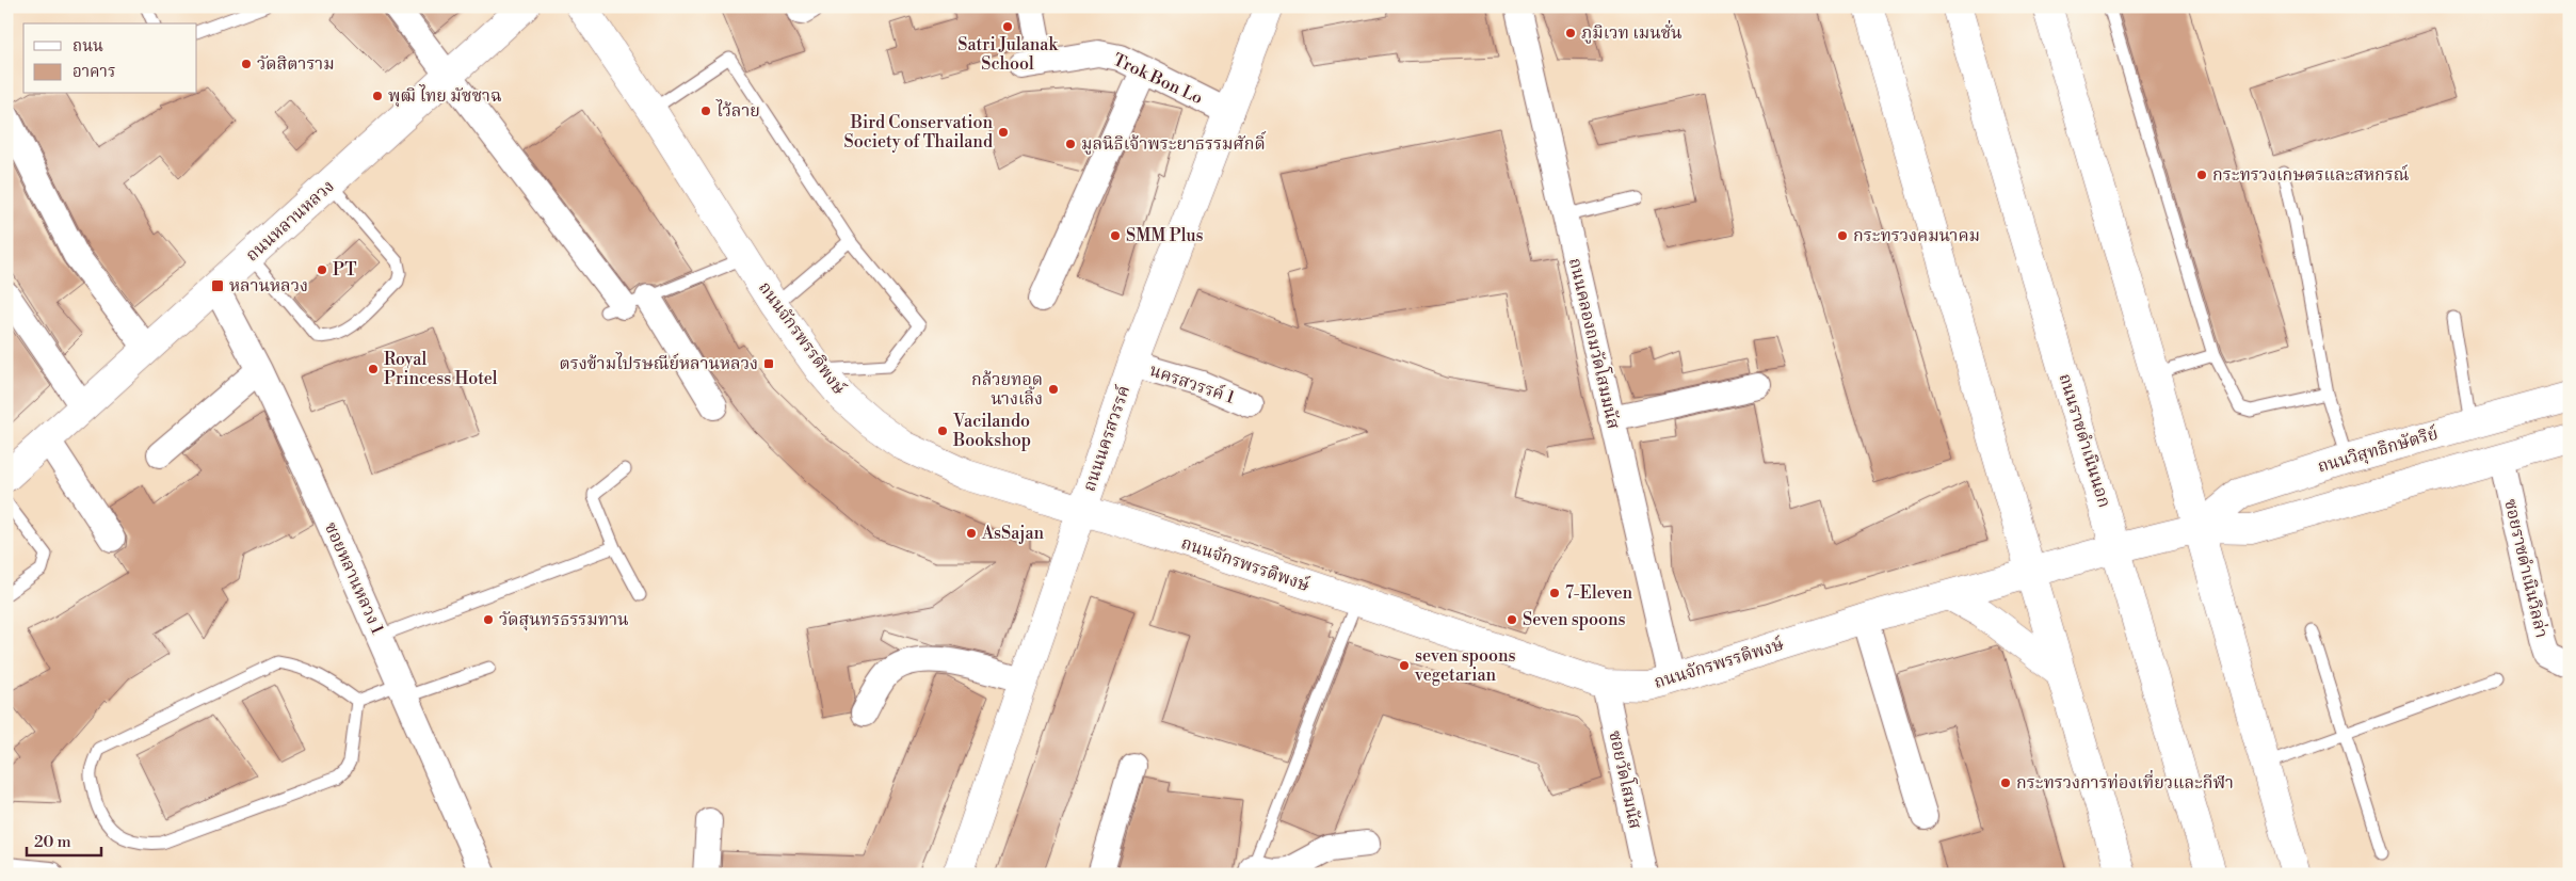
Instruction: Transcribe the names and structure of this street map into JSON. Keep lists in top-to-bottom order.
{
  "streets": {
    "main road": [
      "ถนนหลานหลวง",
      "ถนนจักรพรรดิพงษ์",
      "ถนนนครสวรรค์",
      "ถนนราชดำเนินนอก",
      "ถนนวิสุทธิกษัตริย์"
    ],
    "street": [
      "Trok Bon Lo",
      "ถนนคลองถมวัดโสมมนัส",
      "นครสวรรค์ 1",
      "ซอยราชดำเนินวิลล่า",
      "ซอยหลานหลวง 1",
      "ซอยวัดโสมนัส"
    ]
  },
  "crossings": [
    ["Trok Bon Lo", "ถนนนครสวรรค์"],
    ["ถนนหลานหลวง", "ซอยหลานหลวง 1"],
    ["ถนนจักรพรรดิพงษ์", "ถนนคลองถมวัดโสมมนัส"],
    ["ถนนจักรพรรดิพงษ์", "ถนนนครสวรรค์"],
    ["ถนนจักรพรรดิพงษ์", "ถนนราชดำเนินนอก"],
    ["ถนนจักรพรรดิพงษ์", "ถนนวิสุทธิกษัตริย์"],
    ["ถนนจักรพรรดิพงษ์", "ซอยวัดโสมนัส"],
    ["นครสวรรค์ 1", "ถนนนครสวรรค์"],
    ["ถนนราชดำเนินนอก", "ถนนวิสุทธิกษัตริย์"],
    ["ถนนวิสุทธิกษัตริย์", "ซอยราชดำเนินวิลล่า"]
  ],
  "places": {
    "other": [
      "Satri Julanak School",
      "ภูมิเวท เมนชั่น",
      "วัดสิตาราม",
      "พุฒิ ไทย มัซซาฉ",
      "ไว้ลาย",
      "Bird Conservation Society of Thailand",
      "มูลนิธิเจ้าพระยาธรรมศักดิ์",
      "กระทรวงเกษตรและสหกรณ์",
      "SMM Plus",
      "กระทรวงคมนาคม",
      "PT",
      "Royal Princess Hotel",
      "กล้วยทอด นางเลิ้ง",
      "Vacilando Bookshop",
      "AsSajan",
      "7-Eleven",
      "วัดสุนทรธรรมทาน",
      "Seven spoons",
      "seven spoons vegetarian",
      "กระทรวงการท่องเที่ยวและกีฬา"
    ],
    "transit": ["หลานหลวง", "ตรงข้ามไปรษณีย์หลานหลวง"]
  },
  "legend": ["ถนน", "อาคาร"],
  "scale_bar": "20 m"
}
